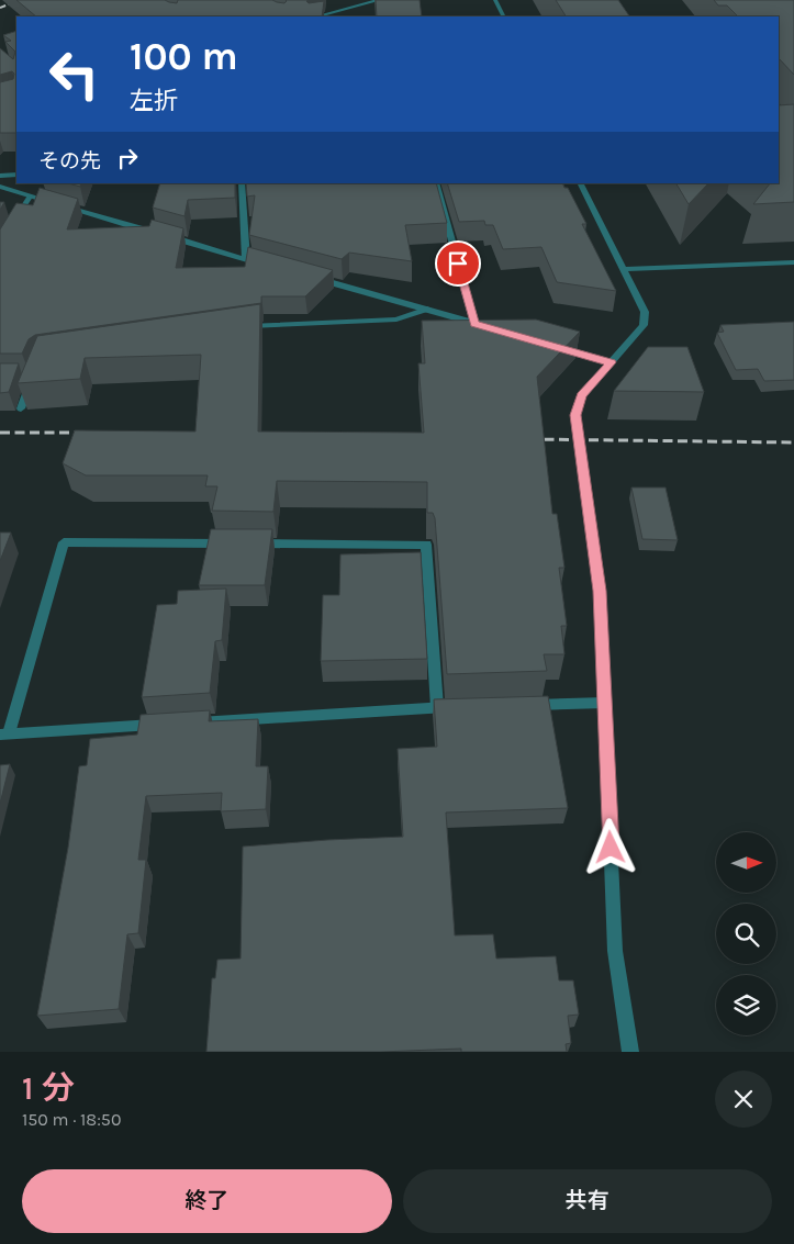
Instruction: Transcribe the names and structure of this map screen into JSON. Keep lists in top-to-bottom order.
{
  "north": "right",
  "page": {
    "turn": ["100 m", "左折"],
    "then": "その先",
    "heading": ["1 分", "150 m · 18:50"],
    "buttons": ["終了", "共有"]
  }
}
